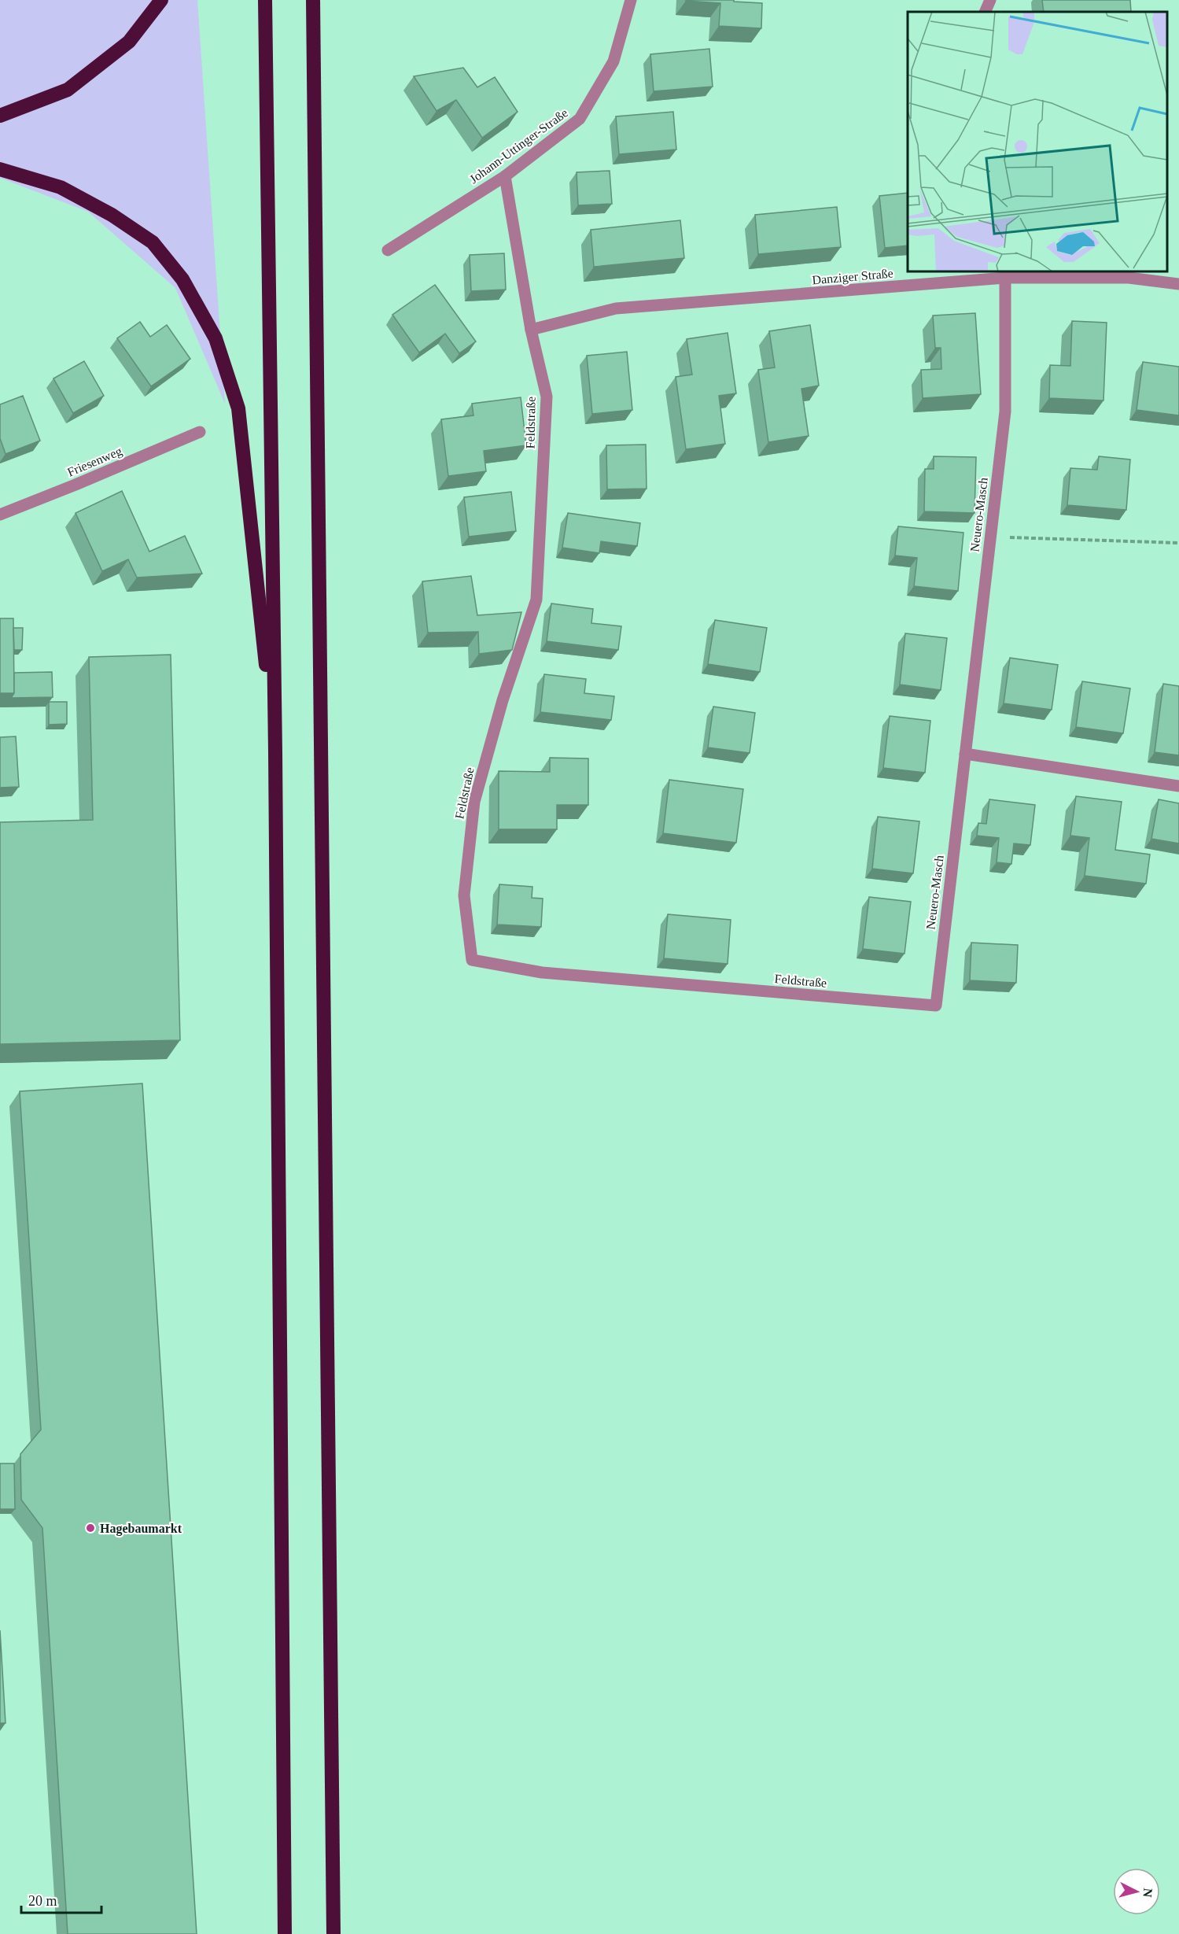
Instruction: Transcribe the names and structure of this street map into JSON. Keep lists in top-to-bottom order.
{
  "streets": {
    "street": [
      "Johann-Uttinger-Straße",
      "Danziger Straße",
      "Feldstraße",
      "Friesenweg",
      "Neuero-Masch"
    ]
  },
  "crossings": [
    ["Johann-Uttinger-Straße", "Feldstraße"],
    ["Danziger Straße", "Feldstraße"],
    ["Danziger Straße", "Neuero-Masch"],
    ["Feldstraße", "Neuero-Masch"]
  ],
  "places": ["Hagebaumarkt"],
  "scale_bar": "20 m",
  "north": "right"
}
